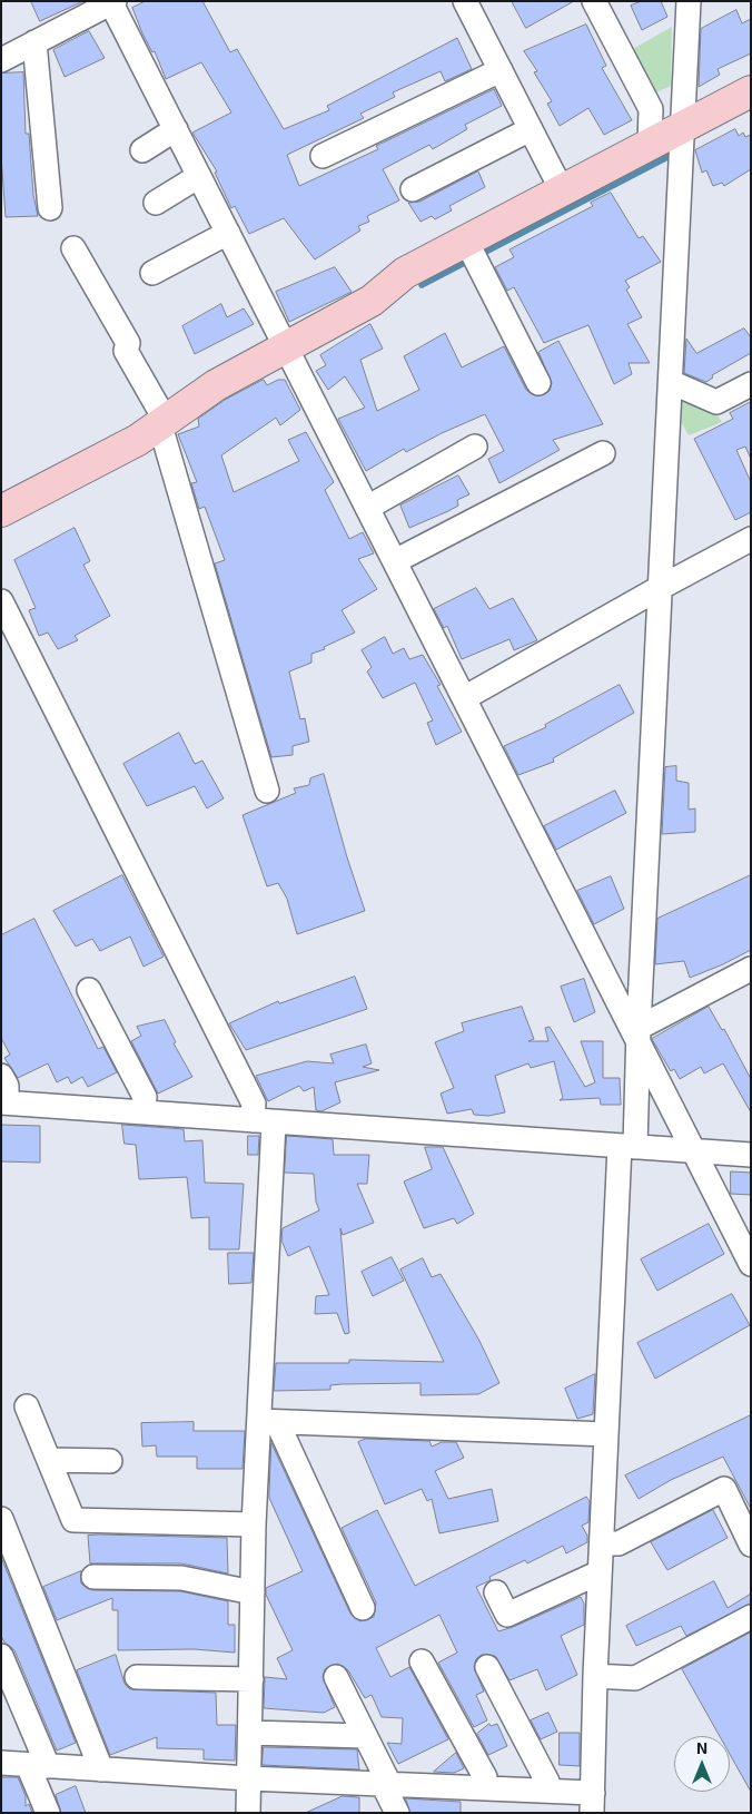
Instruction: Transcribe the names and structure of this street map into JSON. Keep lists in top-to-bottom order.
{
  "north": "top"
}
